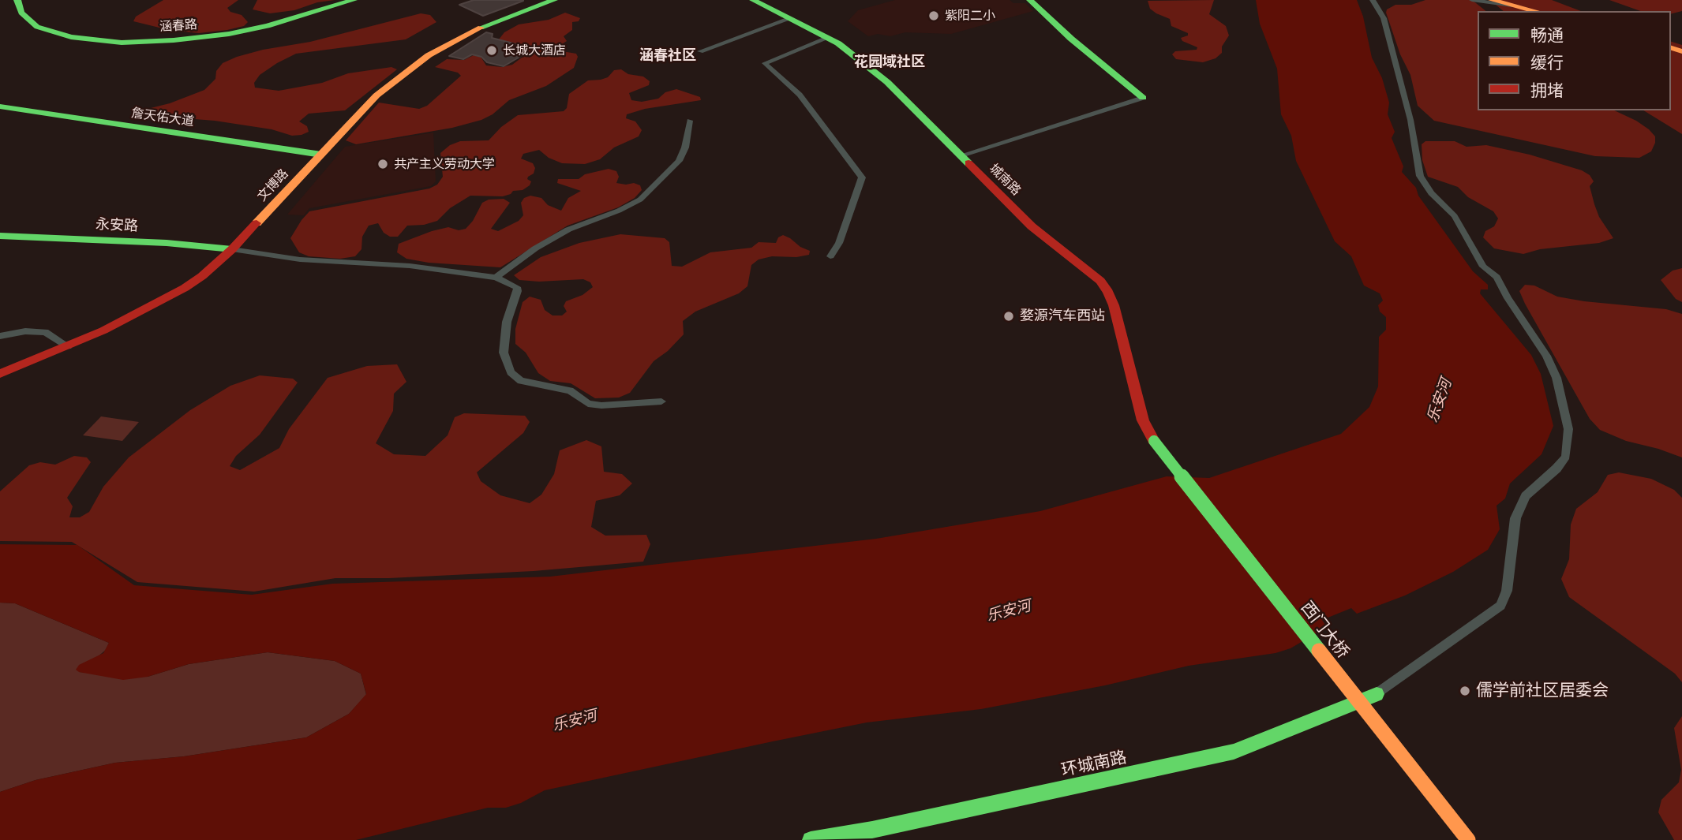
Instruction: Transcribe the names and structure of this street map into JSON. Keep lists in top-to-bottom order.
{
  "streets": {
    "street": [
      "涵春路",
      "詹天佑大道",
      "城南路",
      "文博路",
      "永安路",
      "西门大桥",
      "环城南路"
    ]
  },
  "crossings": [
    ["詹天佑大道", "文博路"],
    ["城南路", "西门大桥"],
    ["文博路", "永安路"]
  ],
  "districts": ["涵春社区", "花园域社区"],
  "water": ["乐安河"],
  "places": [
    "紫阳二小",
    "长城大酒店",
    "共产主义劳动大学",
    "婺源汽车西站",
    "儒学前社区居委会"
  ],
  "legend": ["畅通", "缓行", "拥堵"]
}
